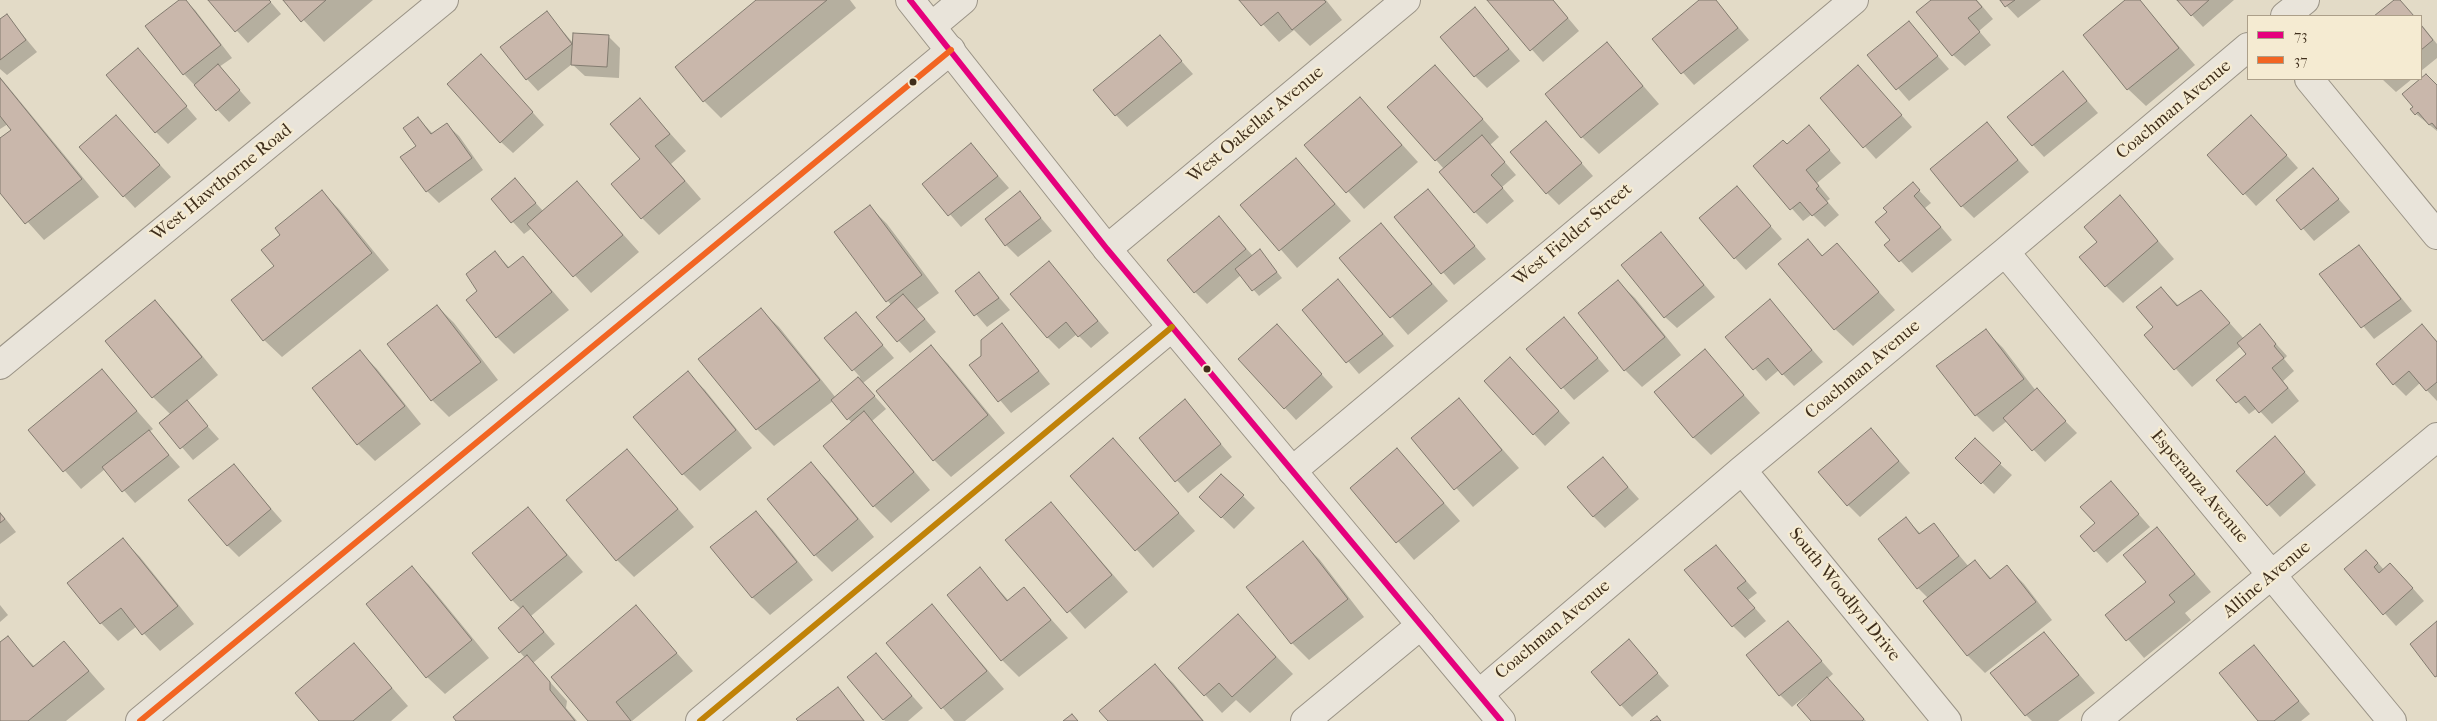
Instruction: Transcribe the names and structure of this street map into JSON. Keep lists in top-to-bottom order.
{
  "streets": {
    "street": [
      "Coachman Avenue",
      "West Oakellar Avenue",
      "West Hawthorne Road",
      "West Fielder Street",
      "Esperanza Avenue",
      "Alline Avenue",
      "South Woodlyn Drive"
    ]
  },
  "crossings": [
    ["Coachman Avenue", "Esperanza Avenue"],
    ["Coachman Avenue", "South Woodlyn Drive"],
    ["Esperanza Avenue", "Alline Avenue"]
  ],
  "lines": ["transit line 73", "transit line 37"],
  "legend": ["73", "37"]
}
